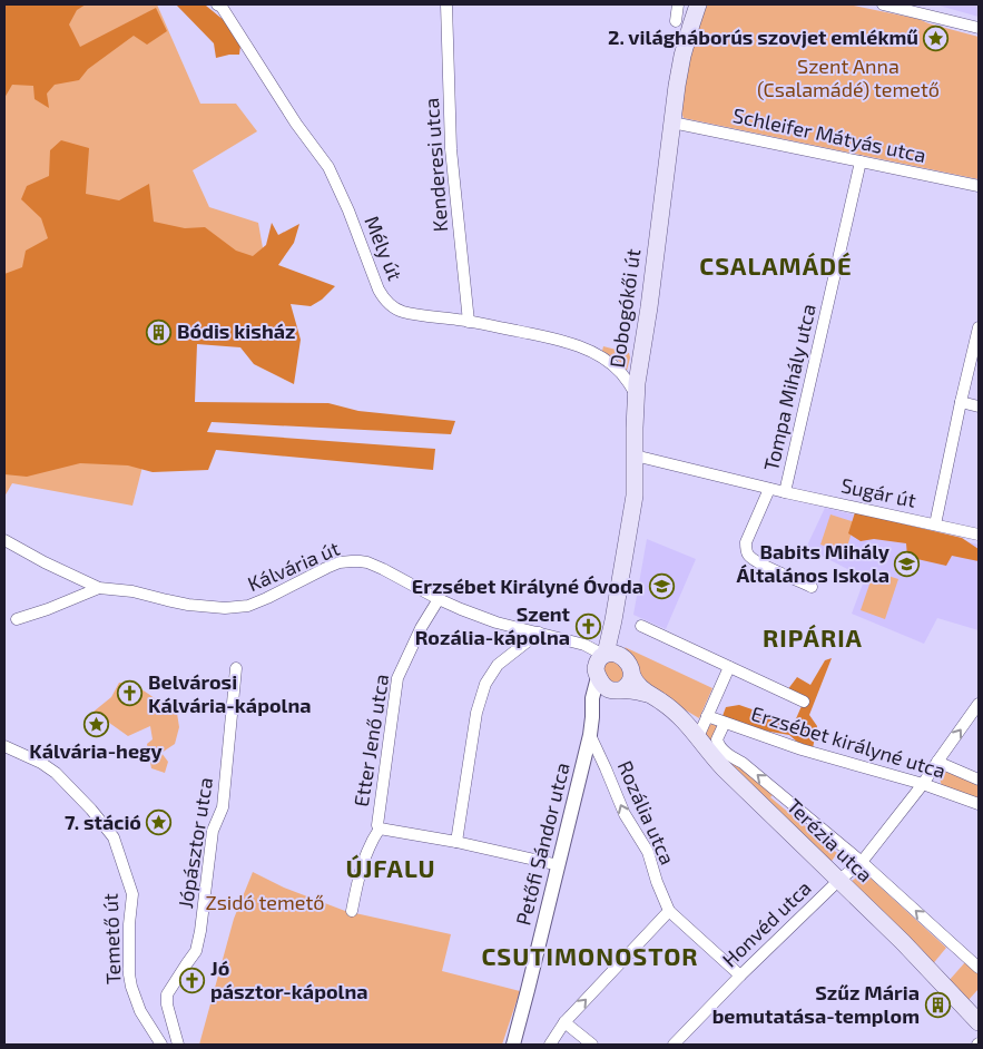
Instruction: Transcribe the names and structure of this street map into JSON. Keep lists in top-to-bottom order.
{
  "streets": {
    "main road": ["Dobogókői út", "Terézia utca"],
    "street": [
      "Schleifer Mátyás utca",
      "Kenderesi utca",
      "Mély út",
      "Tompa Mihály utca",
      "Sugár út",
      "Kálvária út",
      "Etter Jenő utca",
      "Erzsébet királyné utca",
      "Rozália utca",
      "Jópásztor utca",
      "Petőfi Sándor utca",
      "Honvéd utca",
      "Temető út"
    ]
  },
  "crossings": [
    ["Schleifer Mátyás utca", "Dobogókői út"],
    ["Schleifer Mátyás utca", "Tompa Mihály utca"],
    ["Kenderesi utca", "Mély út"],
    ["Mély út", "Dobogókői út"],
    ["Dobogókői út", "Sugár út"],
    ["Dobogókői út", "Kálvária út"],
    ["Dobogókői út", "Terézia utca"],
    ["Dobogókői út", "Petőfi Sándor utca"],
    ["Tompa Mihály utca", "Sugár út"],
    ["Kálvária út", "Etter Jenő utca"],
    ["Kálvária út", "Terézia utca"],
    ["Kálvária út", "Petőfi Sándor utca"],
    ["Etter Jenő utca", "Petőfi Sándor utca"],
    ["Erzsébet királyné utca", "Terézia utca"],
    ["Erzsébet királyné utca", "Honvéd utca"],
    ["Rozália utca", "Petőfi Sándor utca"],
    ["Rozália utca", "Honvéd utca"],
    ["Terézia utca", "Petőfi Sándor utca"],
    ["Terézia utca", "Honvéd utca"]
  ],
  "one_way": ["Rozália utca"],
  "districts": [
    "CSALAMÁDÉ",
    "RIPÁRIA",
    "ÚJFALU",
    "CSUTIMONOSTOR"
  ],
  "parks": ["Szent Anna (Csalamádé) temető", "Zsidó temető"],
  "places": {
    "place": ["2. világháborús szovjet emlékmű", "Kálvária-hegy", "7. stáció"],
    "building": ["Bódis kisház", "Szűz Mária bemutatása-templom"],
    "school or university": ["Babits Mihály Általános Iskola", "Erzsébet Királyné Óvoda"],
    "church": ["Szent Rozália-kápolna", "Belvárosi Kálvária-kápolna", "Jó pásztor-kápolna"]
  }
}
